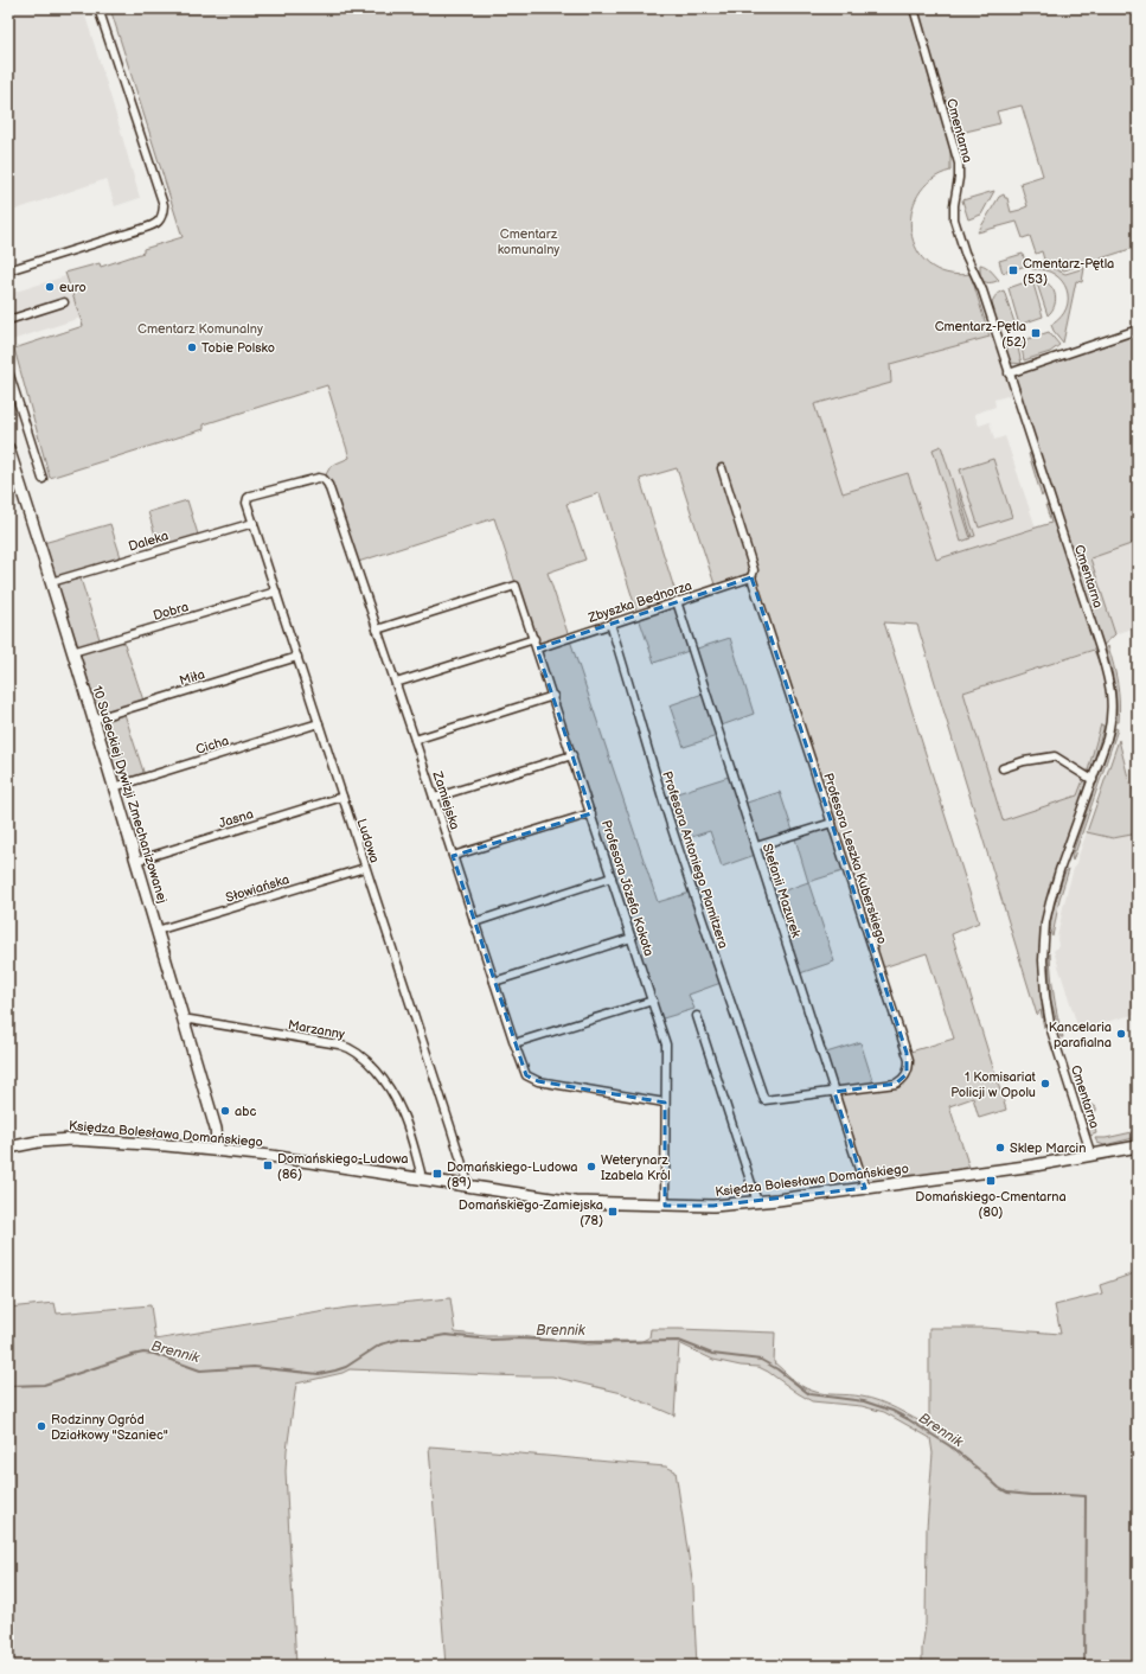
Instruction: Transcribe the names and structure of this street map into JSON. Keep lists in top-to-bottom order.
{
  "streets": {
    "main road": ["10 Sudeckiej Dywizji Zmechanizowanej", "Księdza Bolesława Domańskiego"],
    "street": [
      "Cmentarna",
      "Daleka",
      "Zbyszka Bednorza",
      "Dobra",
      "Miła",
      "Cicha",
      "Zamiejska",
      "Jasna",
      "Ludowa",
      "Profesora Leszka Kuberskiego",
      "Profesora Antoniego Plamitzera",
      "Słowiańska",
      "Profesora Józefa Kokota",
      "Stefanii Mazurek",
      "Marzanny"
    ]
  },
  "crossings": [
    ["Cmentarna", "Księdza Bolesława Domańskiego"],
    ["Daleka", "10 Sudeckiej Dywizji Zmechanizowanej"],
    ["Daleka", "Ludowa"],
    ["Zbyszka Bednorza", "Profesora Leszka Kuberskiego"],
    ["Zbyszka Bednorza", "Profesora Antoniego Plamitzera"],
    ["Zbyszka Bednorza", "Profesora Józefa Kokota"],
    ["Zbyszka Bednorza", "Stefanii Mazurek"],
    ["Dobra", "10 Sudeckiej Dywizji Zmechanizowanej"],
    ["Dobra", "Ludowa"],
    ["Miła", "10 Sudeckiej Dywizji Zmechanizowanej"],
    ["Miła", "Ludowa"],
    ["Cicha", "10 Sudeckiej Dywizji Zmechanizowanej"],
    ["Cicha", "Ludowa"],
    ["10 Sudeckiej Dywizji Zmechanizowanej", "Jasna"],
    ["10 Sudeckiej Dywizji Zmechanizowanej", "Słowiańska"],
    ["10 Sudeckiej Dywizji Zmechanizowanej", "Marzanny"],
    ["10 Sudeckiej Dywizji Zmechanizowanej", "Księdza Bolesława Domańskiego"],
    ["Zamiejska", "Ludowa"],
    ["Zamiejska", "Profesora Józefa Kokota"],
    ["Jasna", "Ludowa"],
    ["Ludowa", "Słowiańska"],
    ["Ludowa", "Księdza Bolesława Domańskiego"],
    ["Profesora Leszka Kuberskiego", "Profesora Antoniego Plamitzera"],
    ["Profesora Leszka Kuberskiego", "Stefanii Mazurek"],
    ["Profesora Józefa Kokota", "Księdza Bolesława Domańskiego"],
    ["Stefanii Mazurek", "Księdza Bolesława Domańskiego"],
    ["Marzanny", "Księdza Bolesława Domańskiego"]
  ],
  "water": ["Brennik"],
  "parks": ["Cmentarz komunalny", "Cmentarz Komunalny"],
  "places": {
    "transit": [
      "Cmentarz-Pętla (53)",
      "Cmentarz-Pętla (52)",
      "Domańskiego-Ludowa (86)",
      "Domańskiego-Ludowa (89)",
      "Domańskiego-Cmentarna (80)",
      "Domańskiego-Zamiejska (78)"
    ],
    "other": [
      "euro",
      "Tobie Polsko",
      "Kancelaria parafialna",
      "1 Komisariat Policji w Opolu",
      "abc",
      "Sklep Marcin",
      "Weterynarz Izabela Król",
      "Rodzinny Ogród Działkowy \"Szaniec\""
    ]
  }
}
